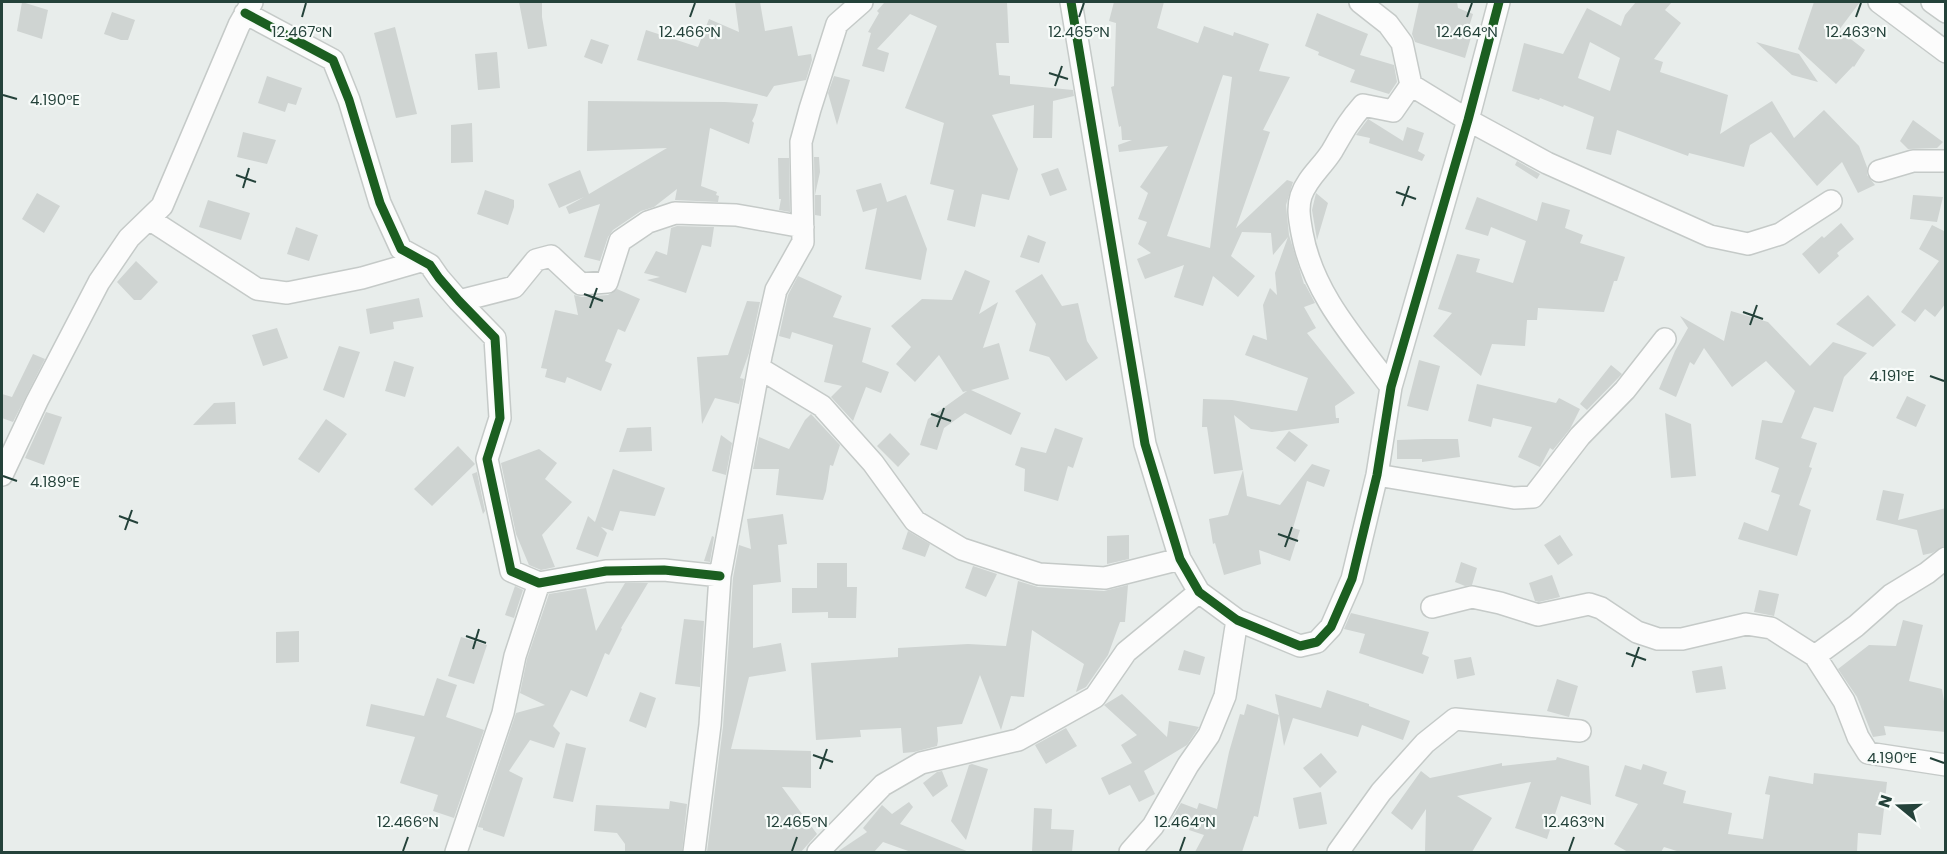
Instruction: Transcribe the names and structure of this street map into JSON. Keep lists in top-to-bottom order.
{
  "north": "left",
  "coordinates": [
    "12.467°N",
    "12.466°N",
    "12.465°N",
    "12.464°N",
    "12.463°N",
    "4.190°E",
    "4.191°E",
    "4.189°E"
  ]
}
